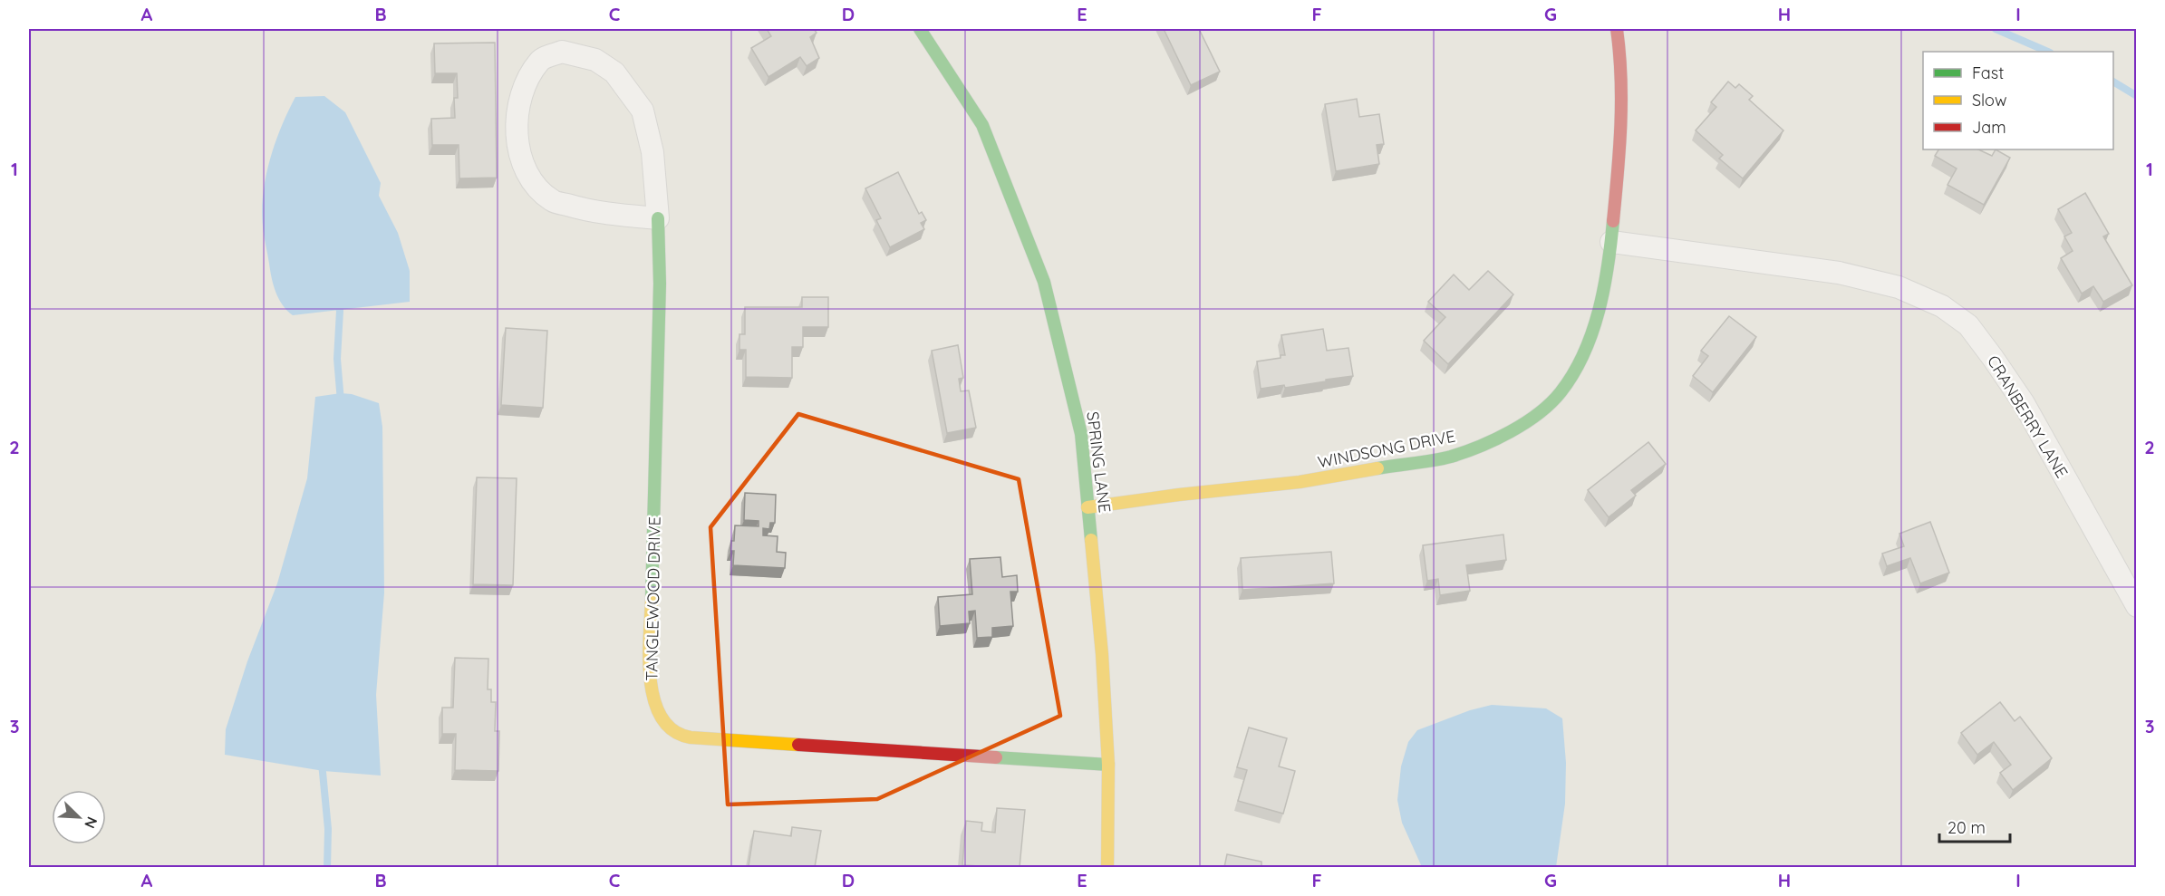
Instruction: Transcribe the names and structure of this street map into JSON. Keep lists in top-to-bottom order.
{
  "streets": {
    "street": [
      "CRANBERRY LANE",
      "WINDSONG DRIVE",
      "SPRING LANE",
      "TANGLEWOOD DRIVE"
    ]
  },
  "crossings": [
    ["CRANBERRY LANE", "WINDSONG DRIVE"],
    ["WINDSONG DRIVE", "SPRING LANE"],
    ["SPRING LANE", "TANGLEWOOD DRIVE"]
  ],
  "legend": ["Fast", "Slow", "Jam"],
  "scale_bar": "20 m",
  "north": "bottom right",
  "grid": {
    "columns": [
      "A",
      "B",
      "C",
      "D",
      "E",
      "F",
      "G",
      "H",
      "I"
    ],
    "rows": ["1", "2", "3"]
  }
}
